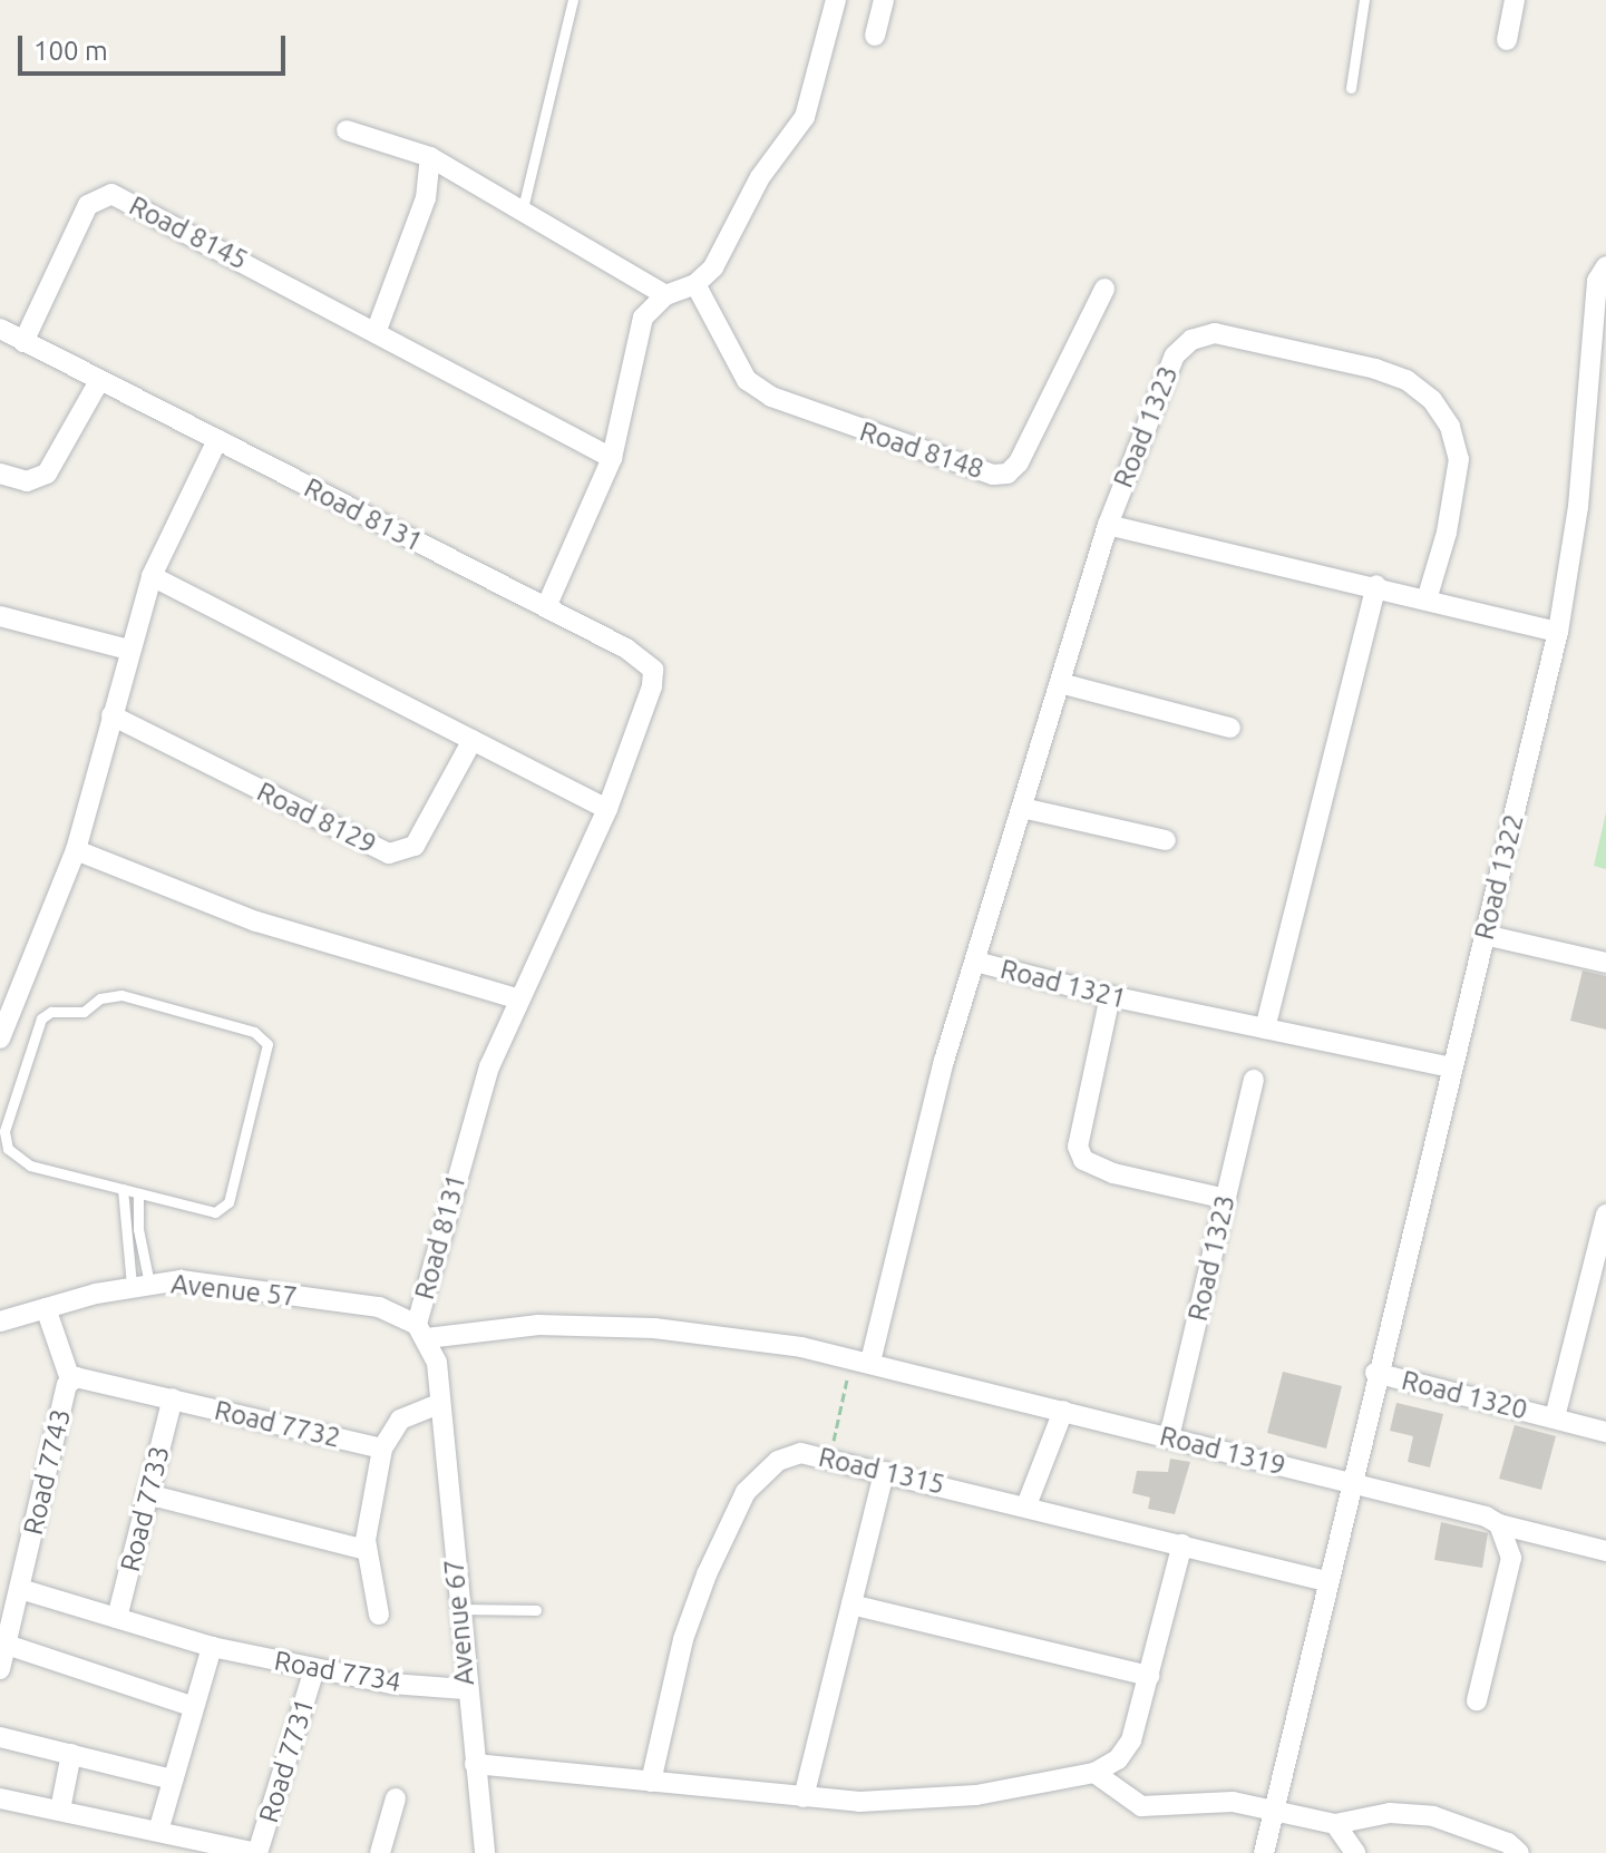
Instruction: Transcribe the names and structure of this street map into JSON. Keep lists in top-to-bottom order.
{
  "streets": {
    "street": [
      "Road 8145",
      "Road 1323",
      "Road 8148",
      "Road 8131",
      "Road 8129",
      "Road 1322",
      "Road 1321",
      "Avenue 57",
      "Road 1320",
      "Road 7732",
      "Road 1319",
      "Road 1315",
      "Road 7743",
      "Road 7733",
      "Avenue 67",
      "Road 7734",
      "Road 7731"
    ]
  },
  "crossings": [
    ["Road 8145", "Road 8131"],
    ["Road 1323", "Road 1321"],
    ["Road 1323", "Road 1319"],
    ["Road 8131", "Road 1319"],
    ["Road 8131", "Avenue 67"],
    ["Road 1322", "Road 1321"],
    ["Road 1322", "Road 1320"],
    ["Road 1322", "Road 1319"],
    ["Road 1322", "Road 1315"],
    ["Road 1321", "Road 1319"],
    ["Avenue 57", "Avenue 67"],
    ["Road 7732", "Road 7743"],
    ["Road 7732", "Road 7733"],
    ["Road 1319", "Avenue 67"],
    ["Road 7743", "Road 7733"],
    ["Road 7743", "Road 7734"],
    ["Road 7733", "Road 7734"],
    ["Avenue 67", "Road 7734"],
    ["Road 7734", "Road 7731"]
  ],
  "scale_bar": "100 m"
}
